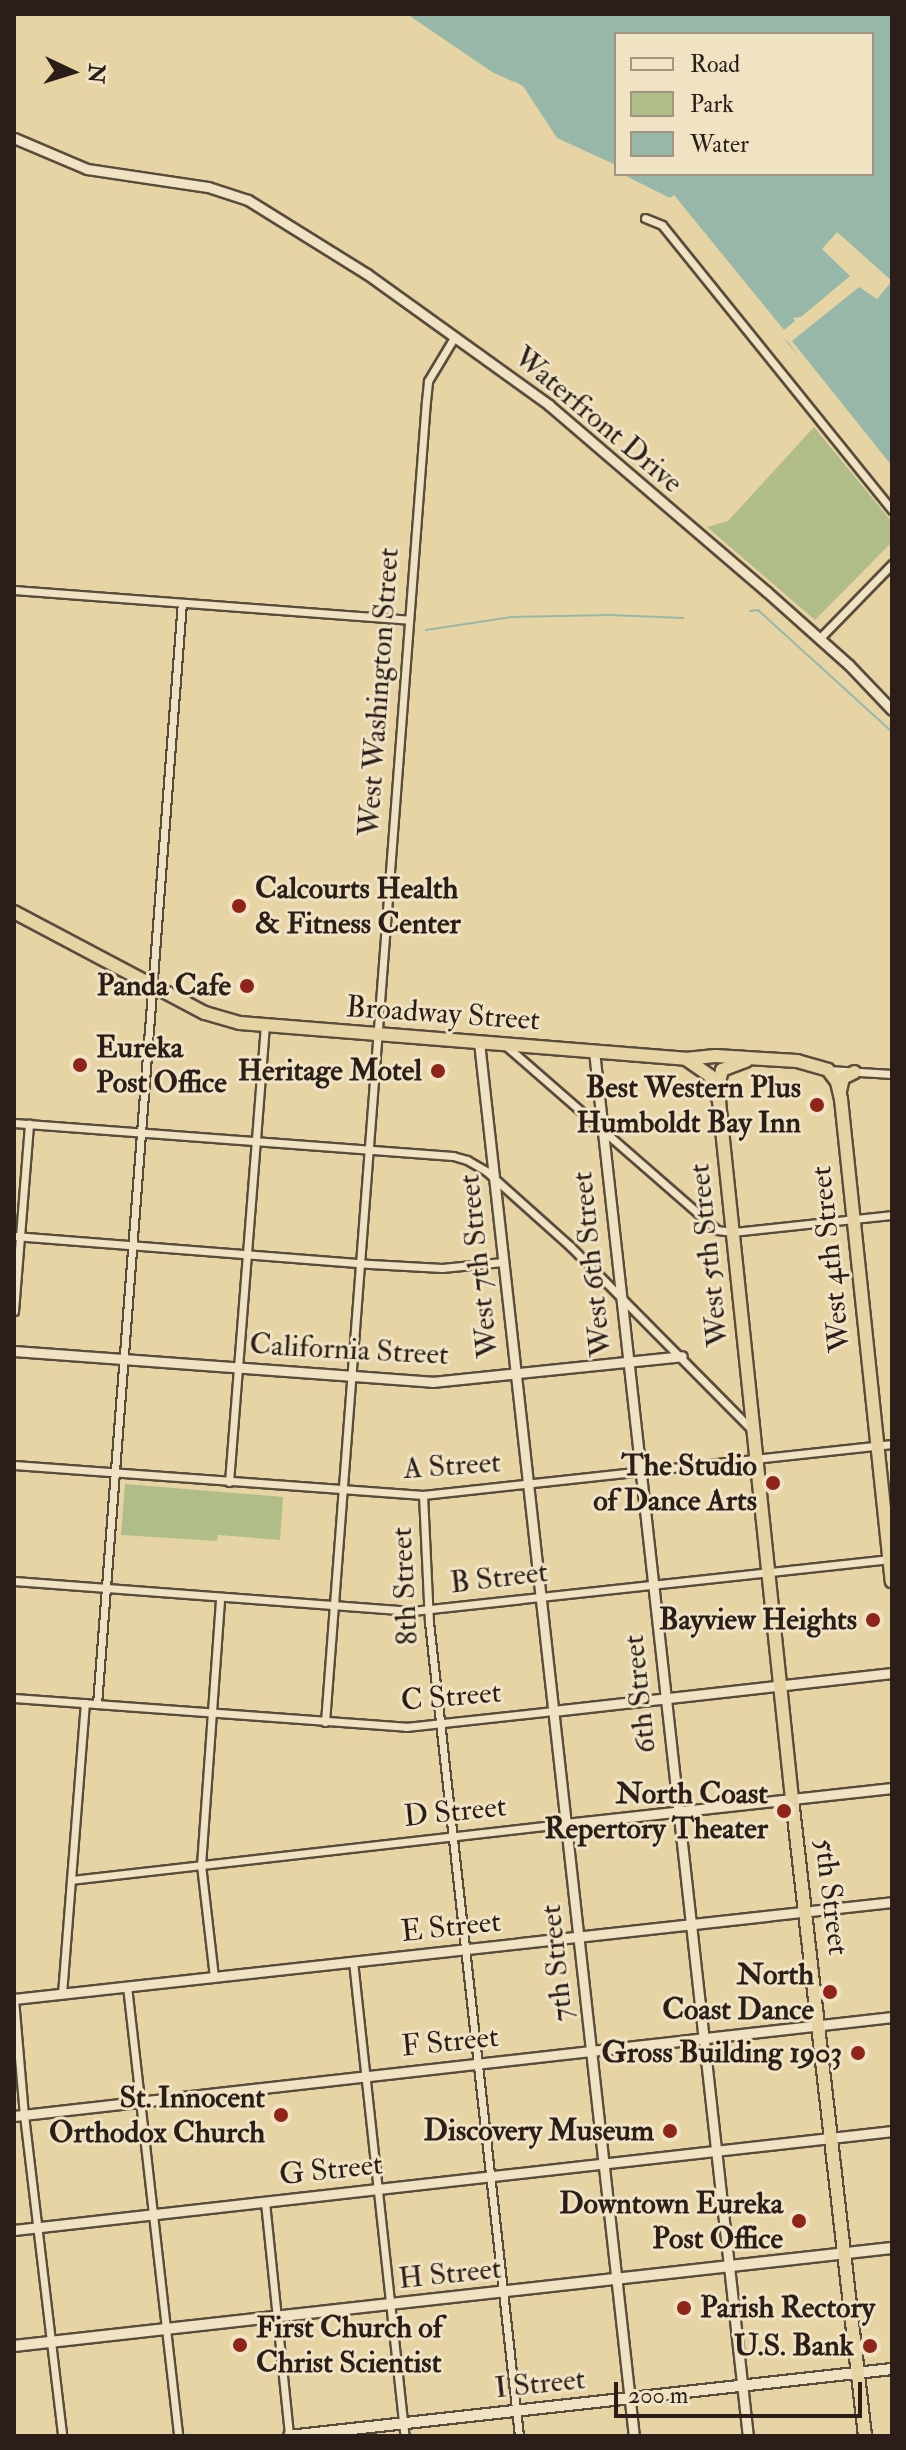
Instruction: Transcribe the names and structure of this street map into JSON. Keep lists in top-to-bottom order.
{
  "streets": {
    "highway": [
      "Broadway Street",
      "West 5th Street",
      "West 4th Street",
      "5th Street"
    ],
    "main road": ["H Street", "I Street"],
    "street": [
      "Waterfront Drive",
      "West Washington Street",
      "West 6th Street",
      "West 7th Street",
      "California Street",
      "A Street",
      "B Street",
      "8th Street",
      "6th Street",
      "C Street",
      "D Street",
      "E Street",
      "7th Street",
      "F Street",
      "G Street"
    ]
  },
  "crossings": [
    ["Waterfront Drive", "West Washington Street"],
    ["West Washington Street", "Broadway Street"],
    ["West Washington Street", "California Street"],
    ["West Washington Street", "A Street"],
    ["West Washington Street", "B Street"],
    ["West Washington Street", "C Street"],
    ["Broadway Street", "West 4th Street"],
    ["Broadway Street", "West 6th Street"],
    ["Broadway Street", "West 7th Street"],
    ["West 5th Street", "A Street"],
    ["West 5th Street", "5th Street"],
    ["West 4th Street", "A Street"],
    ["West 4th Street", "B Street"],
    ["West 6th Street", "California Street"],
    ["West 6th Street", "A Street"],
    ["West 6th Street", "6th Street"],
    ["West 7th Street", "California Street"],
    ["West 7th Street", "A Street"],
    ["West 7th Street", "7th Street"],
    ["A Street", "8th Street"],
    ["A Street", "6th Street"],
    ["A Street", "5th Street"],
    ["A Street", "7th Street"],
    ["B Street", "8th Street"],
    ["B Street", "6th Street"],
    ["B Street", "5th Street"],
    ["B Street", "7th Street"],
    ["8th Street", "C Street"],
    ["8th Street", "D Street"],
    ["8th Street", "E Street"],
    ["8th Street", "F Street"],
    ["8th Street", "G Street"],
    ["8th Street", "H Street"],
    ["8th Street", "I Street"],
    ["6th Street", "C Street"],
    ["6th Street", "D Street"],
    ["6th Street", "E Street"],
    ["6th Street", "F Street"],
    ["6th Street", "G Street"],
    ["6th Street", "H Street"],
    ["6th Street", "I Street"],
    ["C Street", "5th Street"],
    ["C Street", "7th Street"],
    ["D Street", "5th Street"],
    ["D Street", "7th Street"],
    ["5th Street", "E Street"],
    ["5th Street", "F Street"],
    ["5th Street", "G Street"],
    ["5th Street", "H Street"],
    ["5th Street", "I Street"],
    ["E Street", "7th Street"],
    ["7th Street", "F Street"],
    ["7th Street", "G Street"],
    ["7th Street", "H Street"],
    ["7th Street", "I Street"]
  ],
  "places": [
    "Calcourts Health & Fitness Center",
    "Panda Cafe",
    "Eureka Post Office",
    "Heritage Motel",
    "Best Western Plus Humboldt Bay Inn",
    "The Studio of Dance Arts",
    "Bayview Heights",
    "North Coast Repertory Theater",
    "North Coast Dance",
    "Gross Building 1903",
    "St. Innocent Orthodox Church",
    "Discovery Museum",
    "Downtown Eureka Post Office",
    "Parish Rectory",
    "First Church of Christ Scientist",
    "U.S. Bank"
  ],
  "legend": ["Road", "Park", "Water"],
  "scale_bar": "200 m",
  "north": "right"
}
